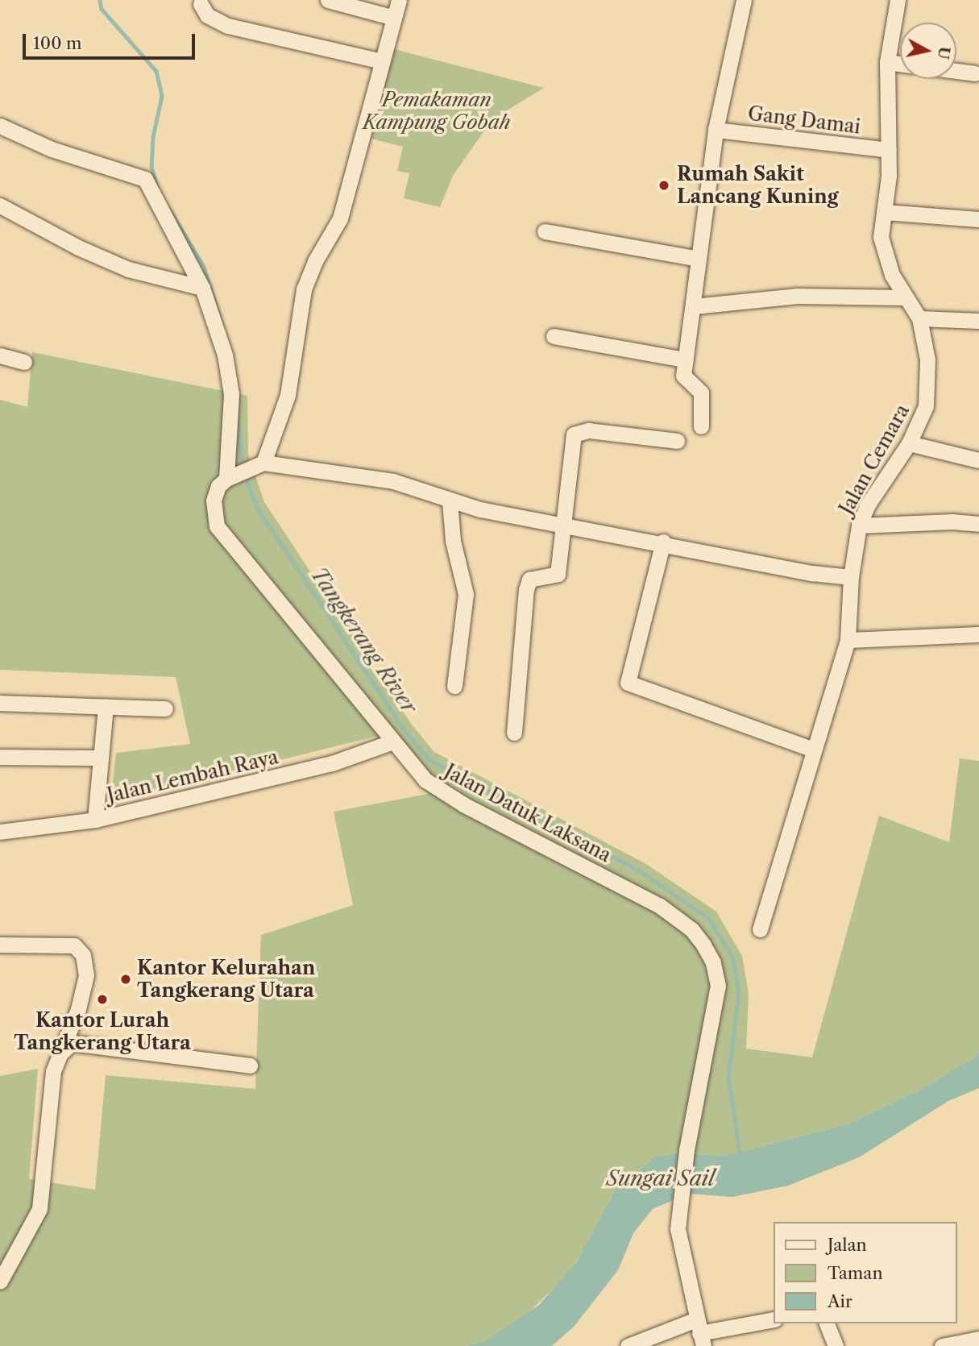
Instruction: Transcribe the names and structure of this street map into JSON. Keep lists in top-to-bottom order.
{
  "streets": {
    "street": [
      "Gang Damai",
      "Jalan Cemara",
      "Jalan Lembah Raya",
      "Jalan Datuk Laksana"
    ]
  },
  "crossings": [
    ["Gang Damai", "Jalan Cemara"],
    ["Jalan Lembah Raya", "Jalan Datuk Laksana"]
  ],
  "water": ["Tangkerang River", "Sungai Sail"],
  "parks": ["Pemakaman Kampung Gobah"],
  "places": ["Rumah Sakit Lancang Kuning", "Kantor Kelurahan Tangkerang Utara", "Kantor Lurah Tangkerang Utara"],
  "legend": ["Jalan", "Taman", "Air"],
  "scale_bar": "100 m",
  "north": "right"
}
